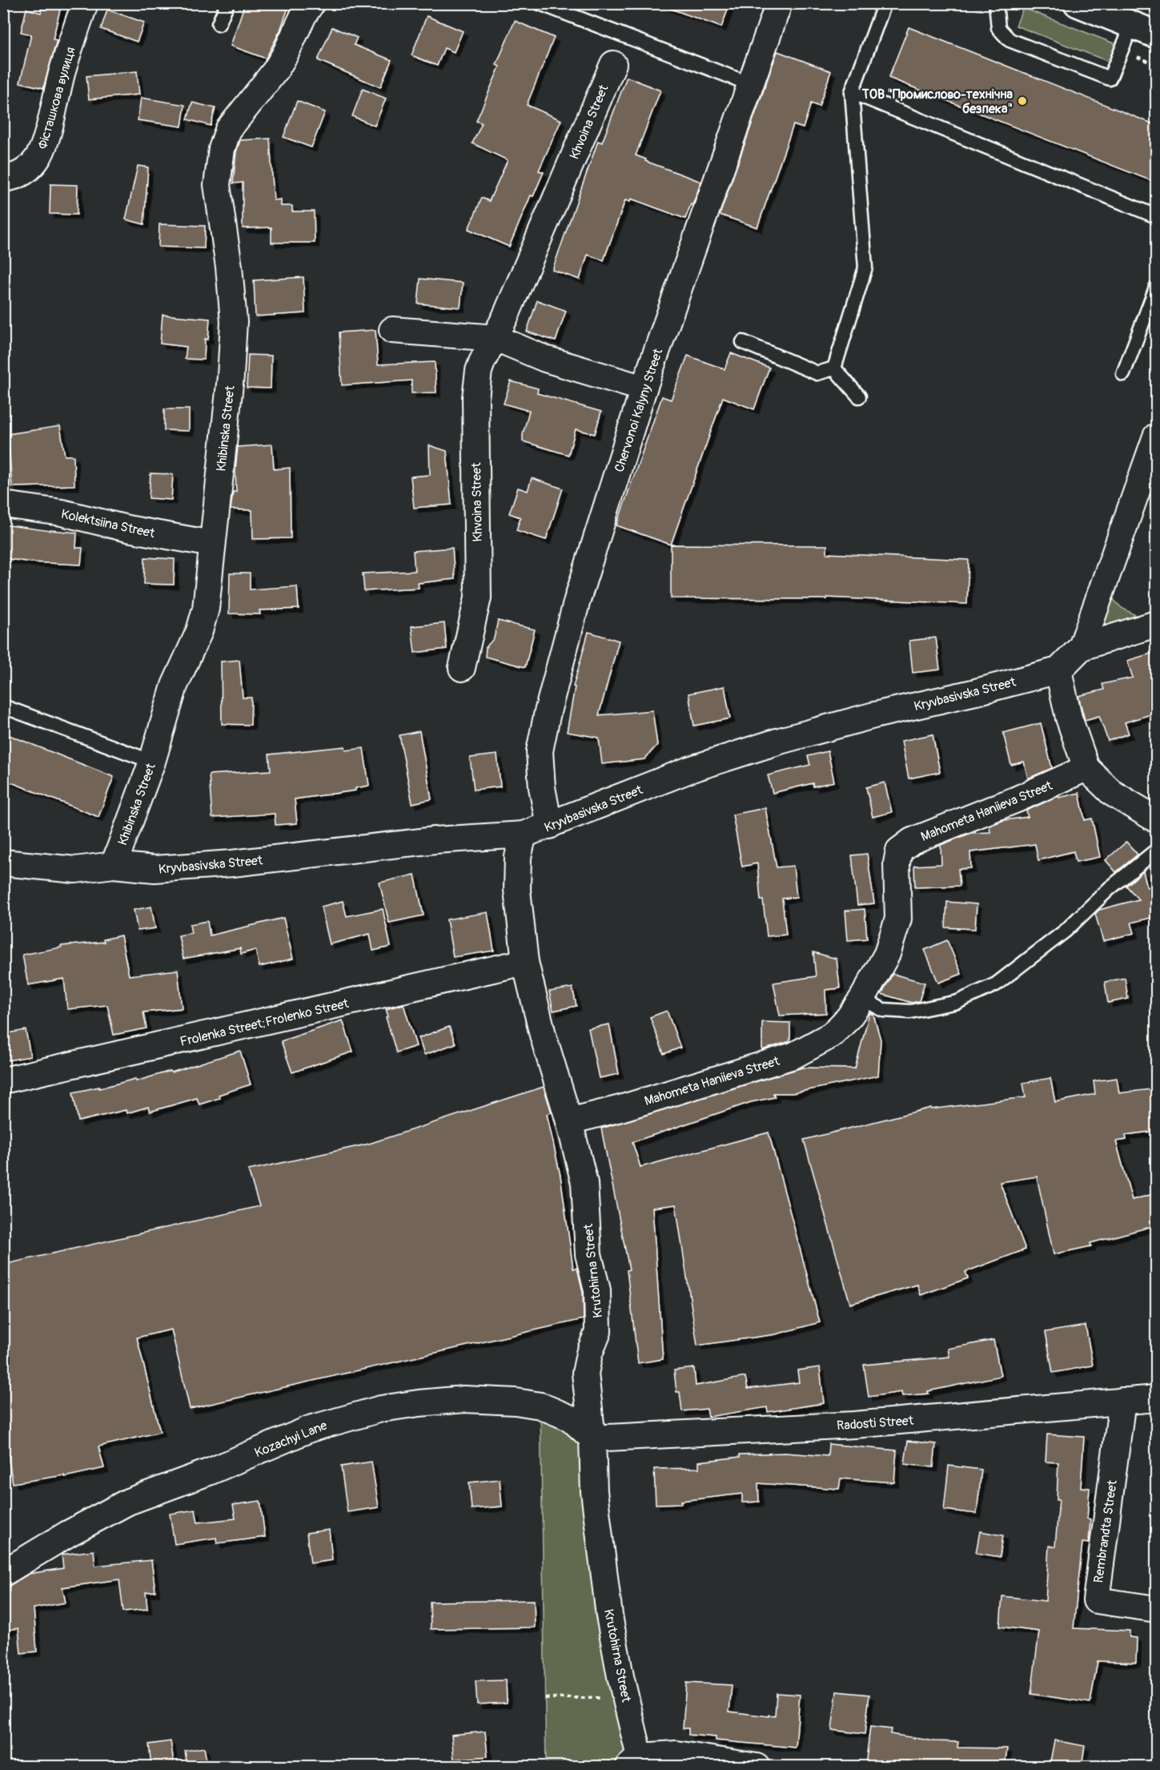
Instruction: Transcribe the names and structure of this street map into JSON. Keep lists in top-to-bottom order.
{
  "streets": {
    "street": [
      "Фісташкова вулиця",
      "Khvoina Street",
      "Chervonoi Kalyny Street",
      "Khibinska Street",
      "Kolektsiina Street",
      "Kryvbasivska Street",
      "Mahometa Haniieva Street",
      "Frolenka Street;Frolenko Street",
      "Krutohirna Street",
      "Radosti Street",
      "Kozachyi Lane",
      "Rembrandta Street"
    ]
  },
  "crossings": [
    ["Chervonoi Kalyny Street", "Kryvbasivska Street"],
    ["Khibinska Street", "Kolektsiina Street"],
    ["Khibinska Street", "Kryvbasivska Street"],
    ["Kryvbasivska Street", "Krutohirna Street"],
    ["Mahometa Haniieva Street", "Krutohirna Street"],
    ["Frolenka Street;Frolenko Street", "Krutohirna Street"],
    ["Krutohirna Street", "Radosti Street"],
    ["Krutohirna Street", "Kozachyi Lane"],
    ["Radosti Street", "Kozachyi Lane"],
    ["Radosti Street", "Rembrandta Street"]
  ],
  "places": ["ТОВ \"Промислово-технічна безпека\""]
}
